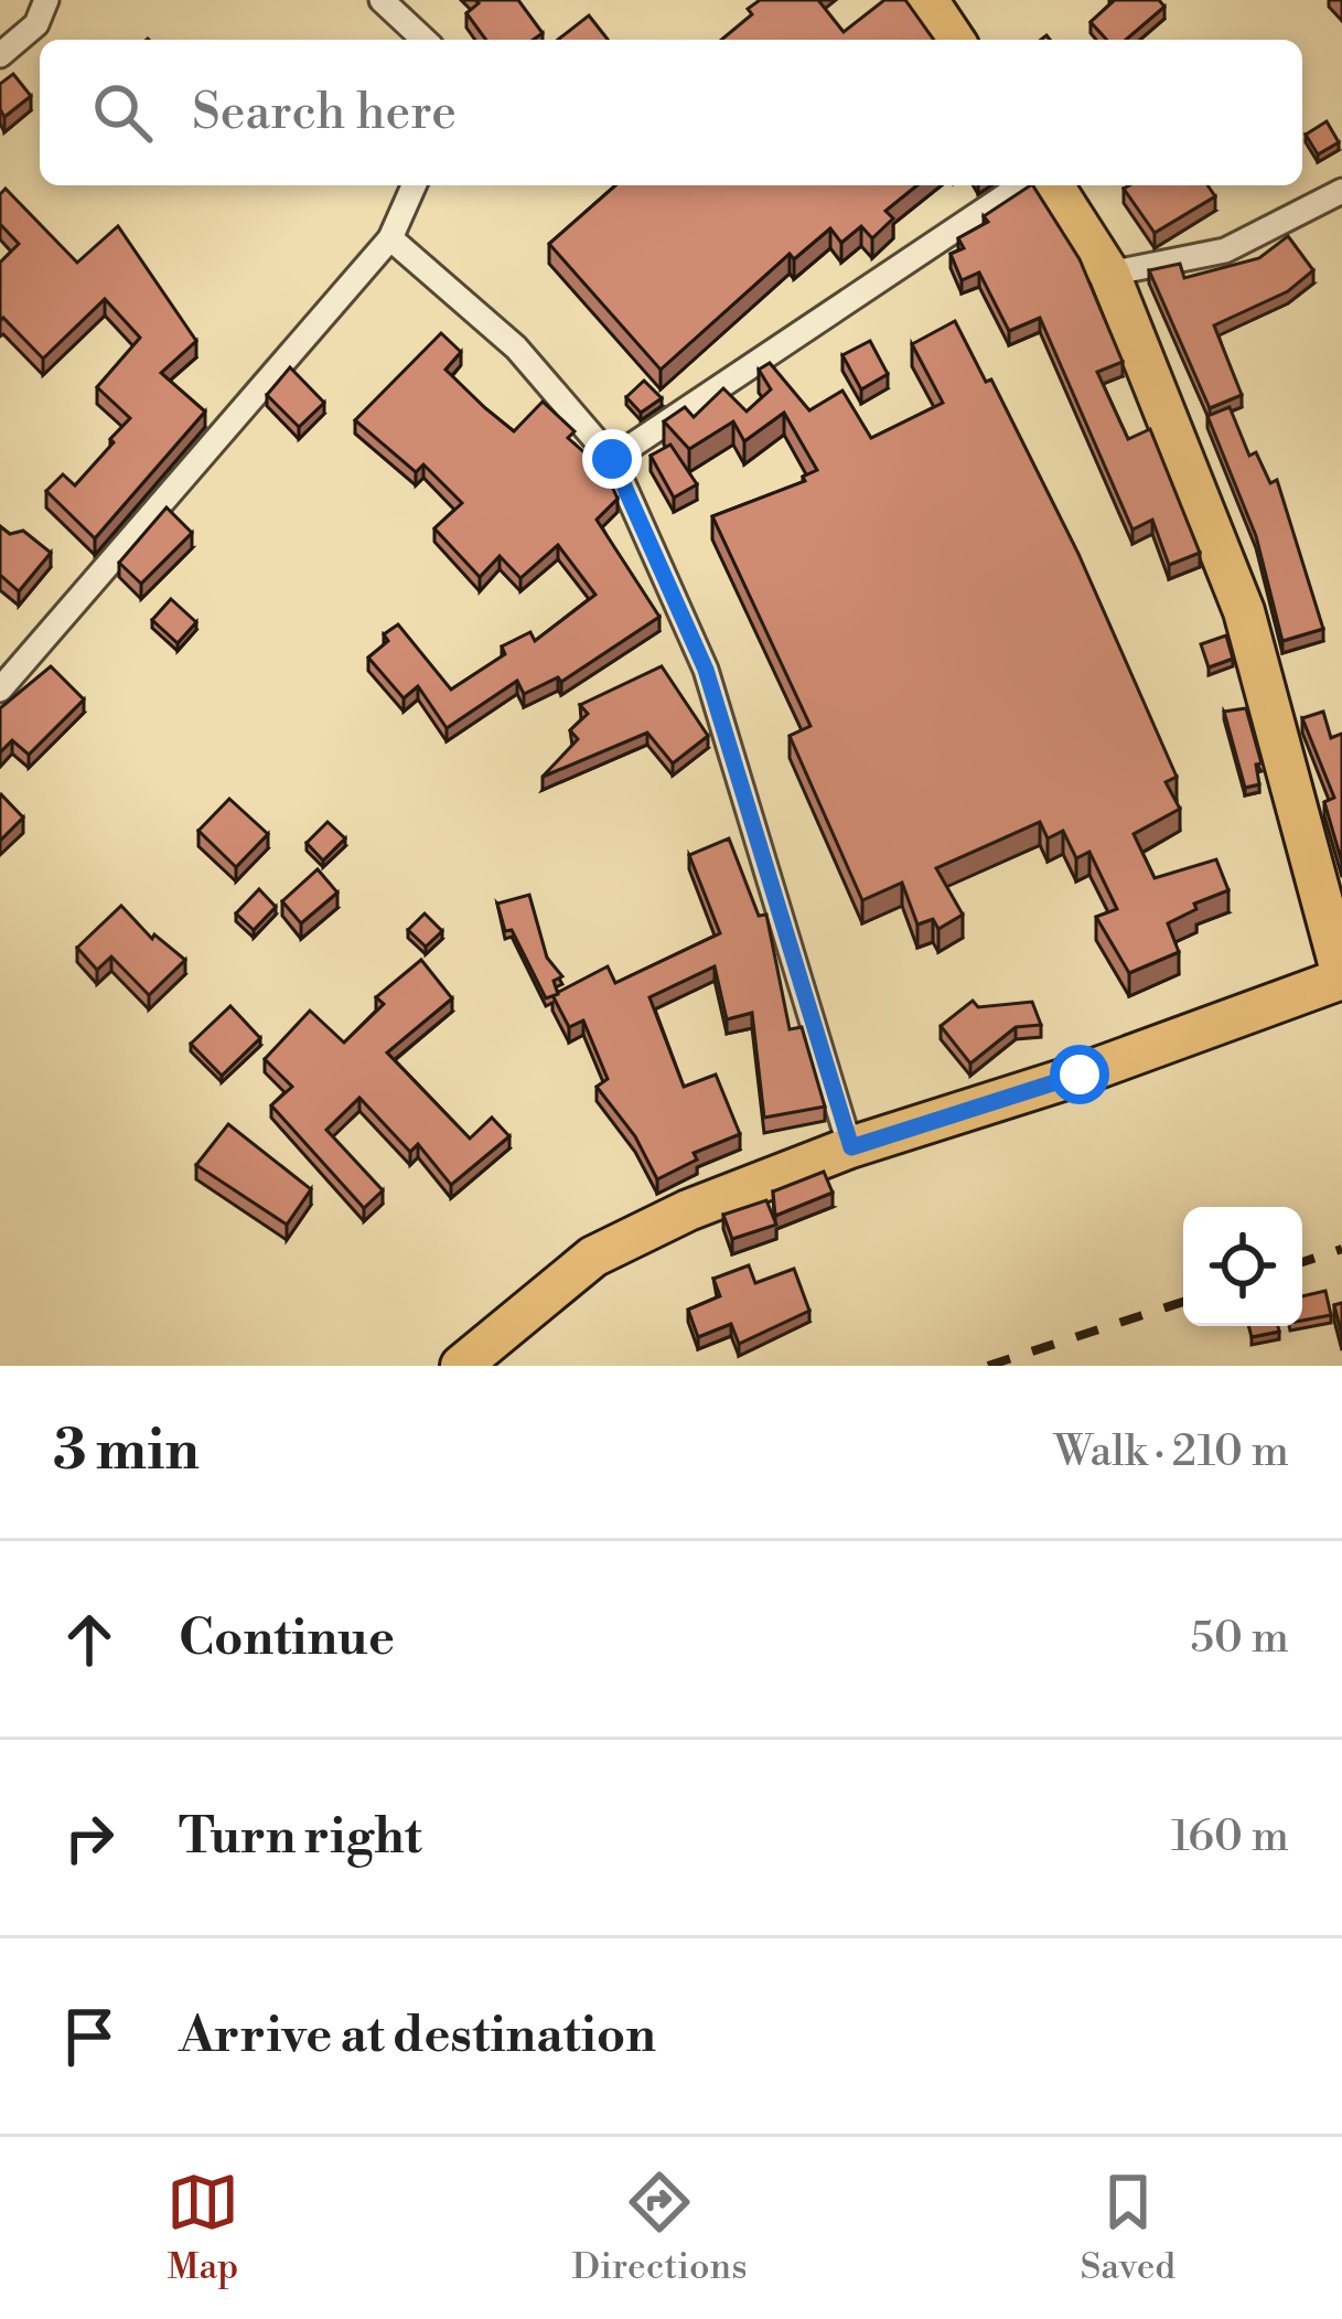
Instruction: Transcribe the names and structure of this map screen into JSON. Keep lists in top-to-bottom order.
{
  "page": {
    "search": "Search here",
    "heading": ["3 min", "Walk · 210 m"],
    "list": [
      ["Continue", "50 m"],
      ["Turn right", "160 m"],
      "Arrive at destination"
    ],
    "nav": ["Map", "Directions", "Saved"]
  }
}
